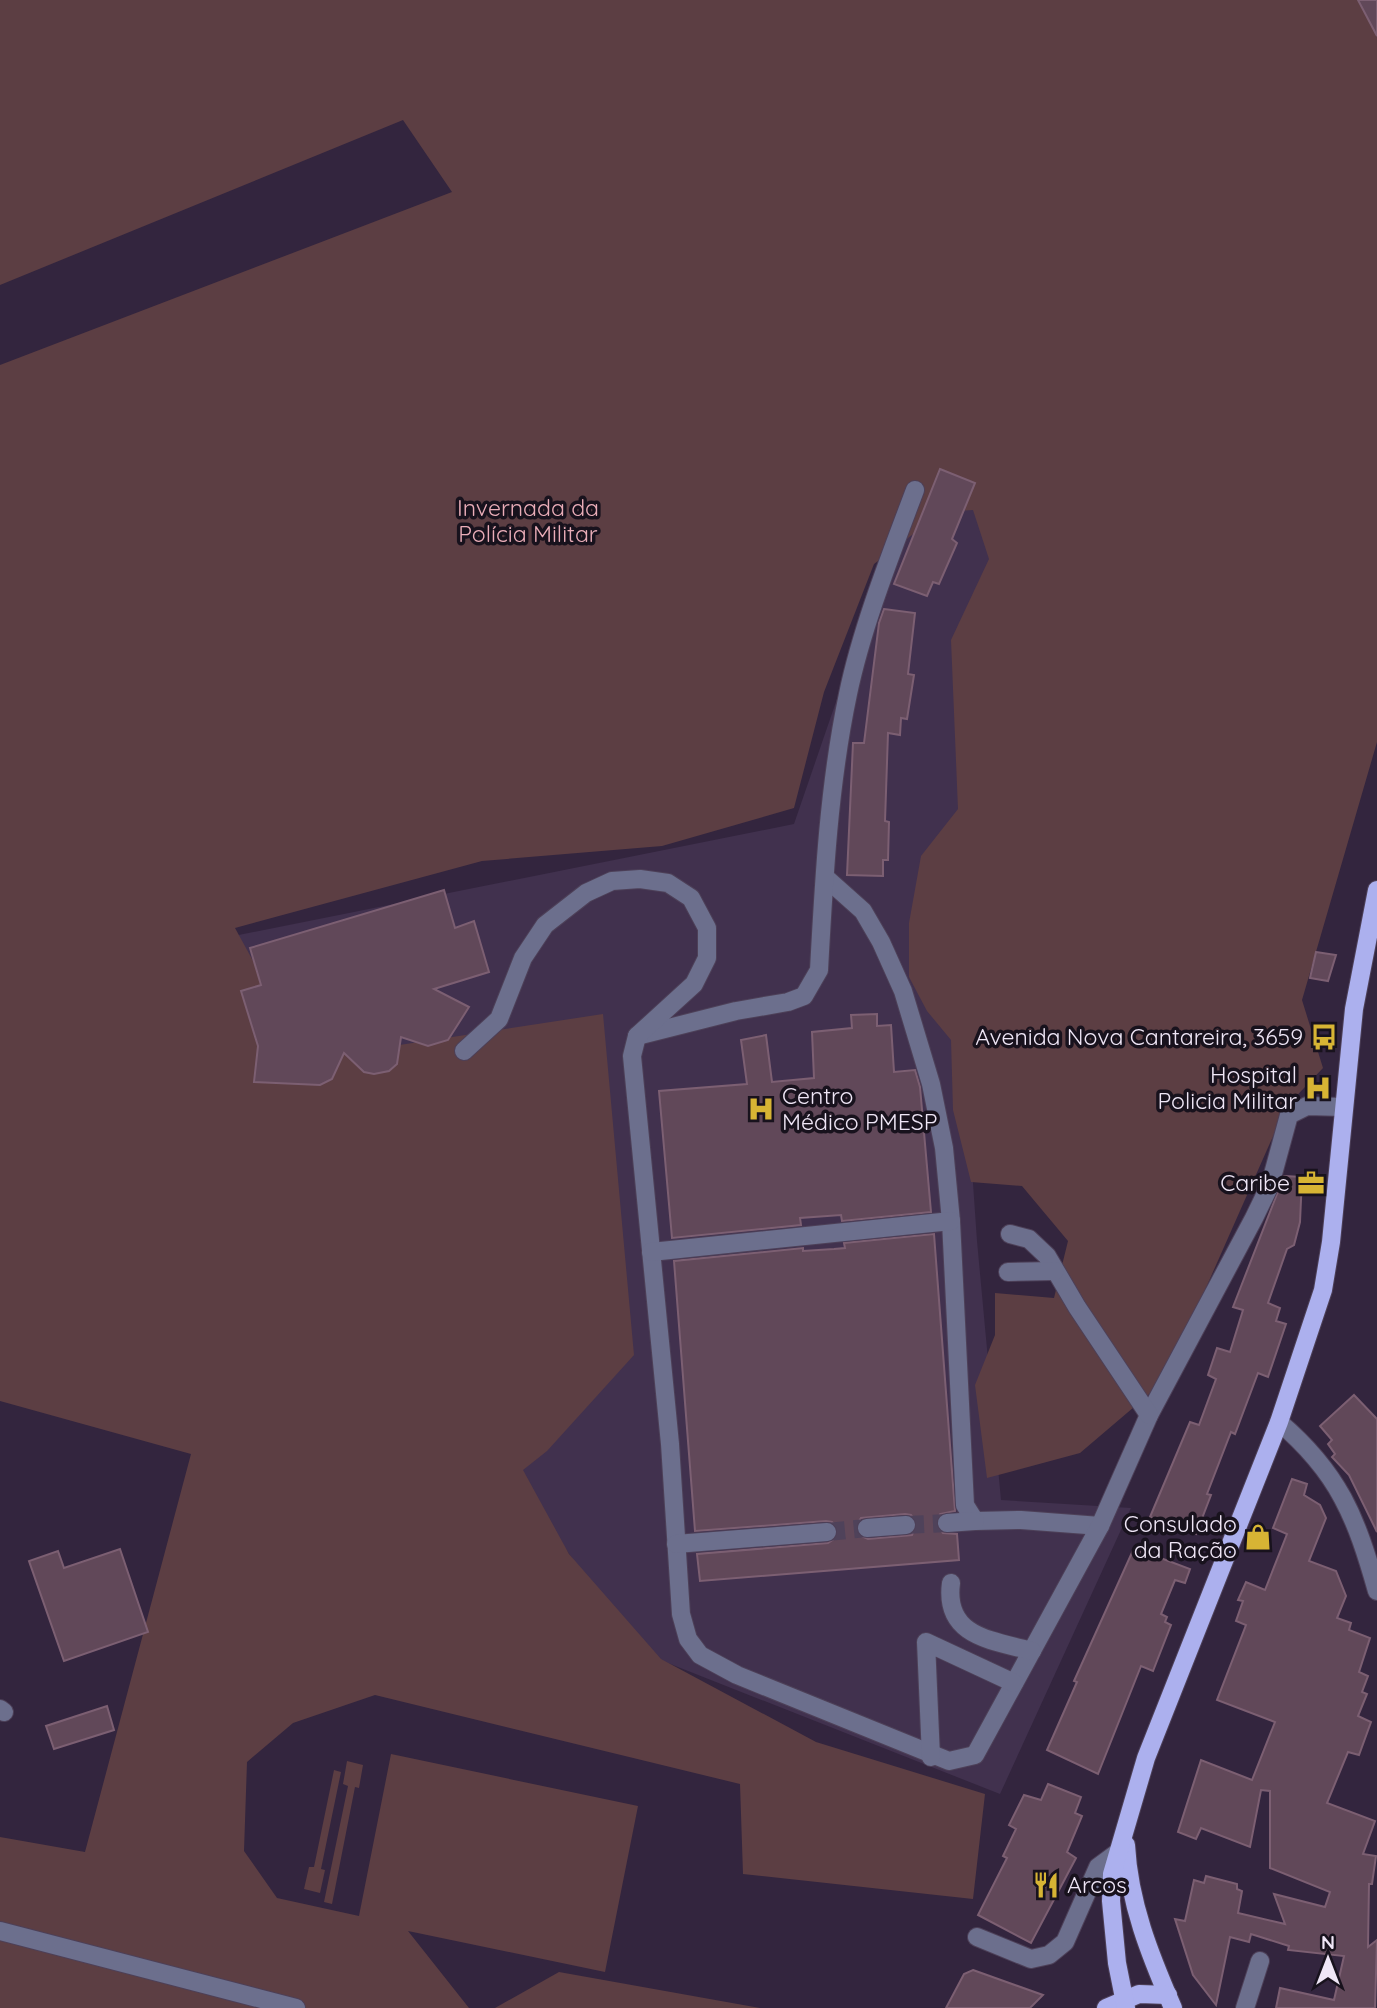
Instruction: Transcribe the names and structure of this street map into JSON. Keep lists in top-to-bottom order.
{
  "parks": ["Invernada da Polícia Militar"],
  "places": {
    "bus stop": ["Avenida Nova Cantareira, 3659"],
    "hospital": ["Hospital Policia Militar", "Centro Médico PMESP"],
    "office": ["Caribe"],
    "shop": ["Consulado da Ração"],
    "restaurant": ["Arcos"]
  },
  "north": "top"
}
